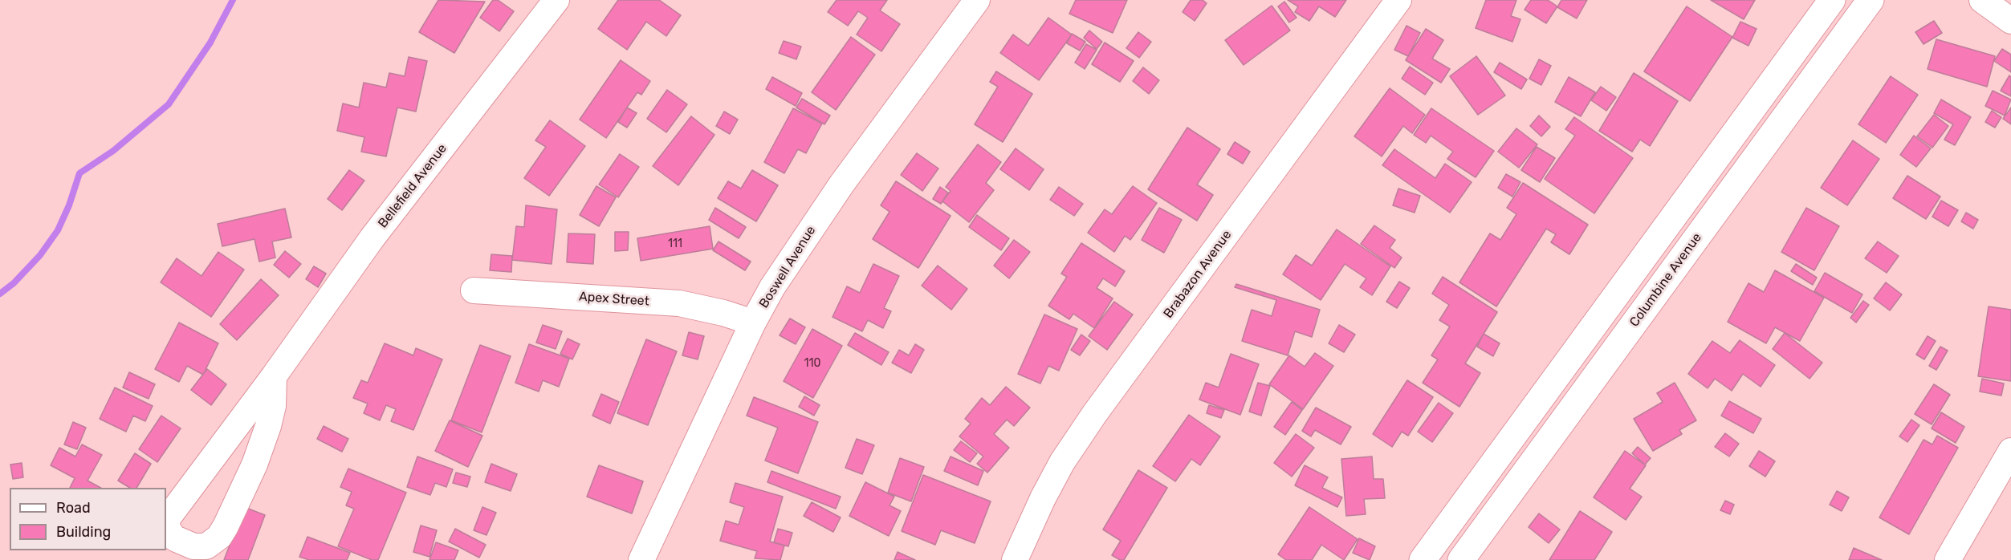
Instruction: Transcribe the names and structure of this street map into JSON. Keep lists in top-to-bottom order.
{
  "streets": {
    "main road": ["Columbine Avenue"],
    "street": [
      "Bellefield Avenue",
      "Boswell Avenue",
      "Brabazon Avenue",
      "Apex Street"
    ]
  },
  "crossings": [
    ["Boswell Avenue", "Apex Street"]
  ],
  "house_numbers": ["111", "110"],
  "legend": ["Road", "Building"]
}
